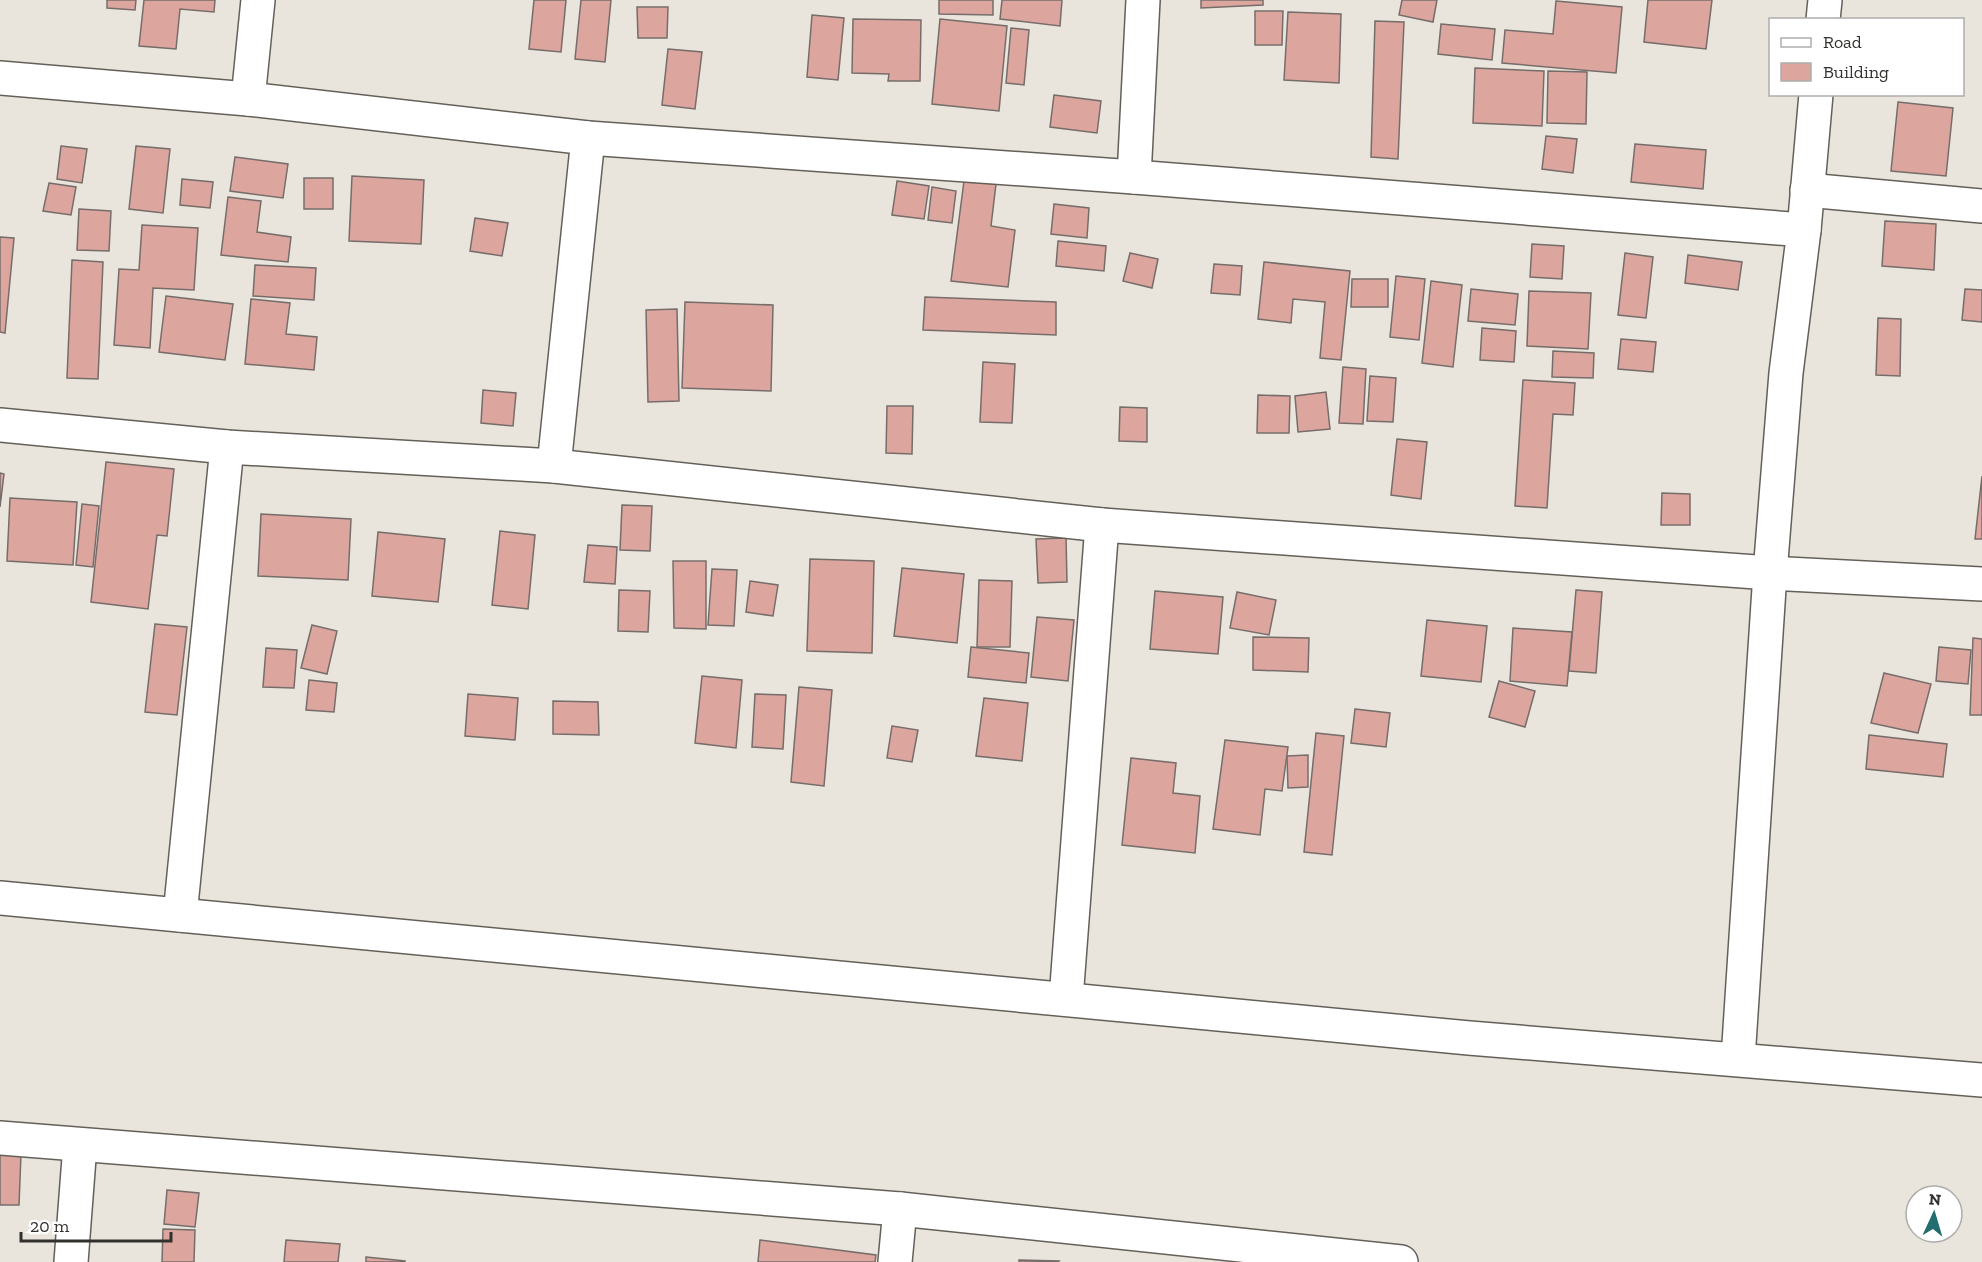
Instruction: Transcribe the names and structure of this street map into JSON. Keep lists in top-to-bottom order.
{
  "legend": ["Road", "Building"],
  "scale_bar": "20 m",
  "north": "top"
}
